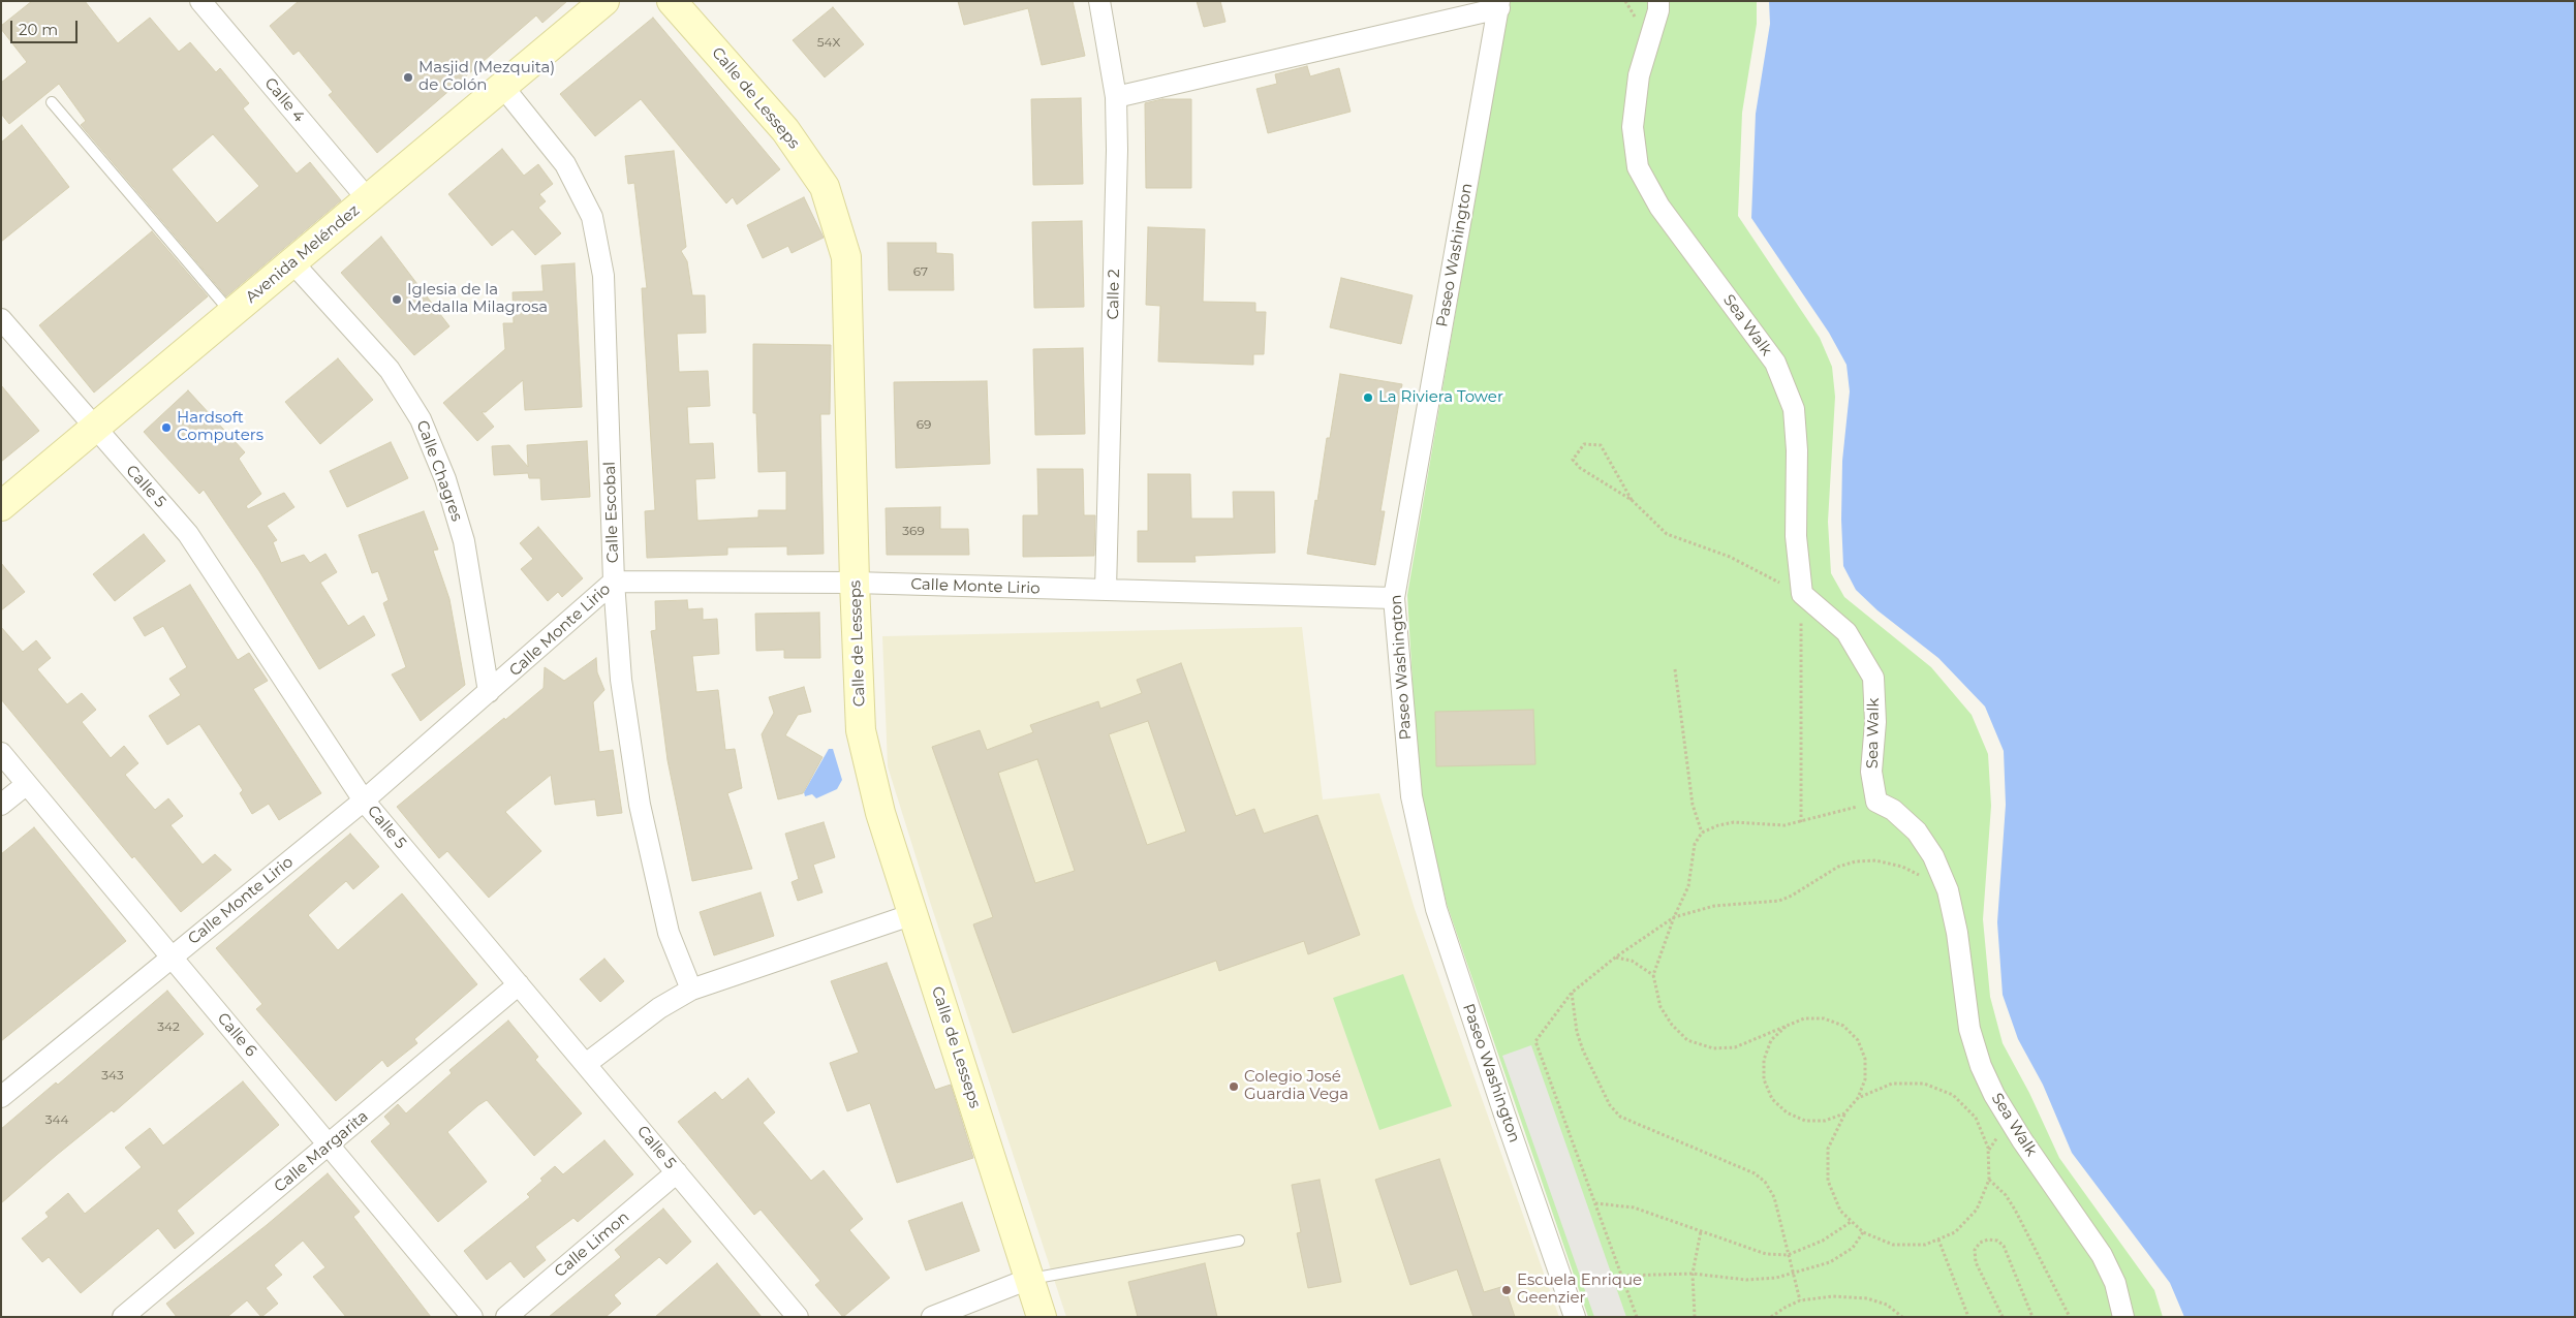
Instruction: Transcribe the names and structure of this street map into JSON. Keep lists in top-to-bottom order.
{
  "streets": {
    "main road": ["Calle de Lesseps", "Avenida Meléndez"],
    "street": [
      "Calle 4",
      "Paseo Washington",
      "Calle 2",
      "Sea Walk",
      "Calle Chagres",
      "Calle 5",
      "Calle Escobal",
      "Calle Monte Lirio",
      "Calle 6",
      "Calle Margarita",
      "Calle Limon"
    ]
  },
  "crossings": [
    ["Calle de Lesseps", "Calle Monte Lirio"],
    ["Calle 4", "Avenida Meléndez"],
    ["Avenida Meléndez", "Calle Chagres"],
    ["Avenida Meléndez", "Calle 5"],
    ["Avenida Meléndez", "Calle Escobal"],
    ["Paseo Washington", "Calle Monte Lirio"],
    ["Calle 2", "Calle Monte Lirio"],
    ["Calle Chagres", "Calle Monte Lirio"],
    ["Calle 5", "Calle Monte Lirio"],
    ["Calle 5", "Calle Margarita"],
    ["Calle 5", "Calle Limon"],
    ["Calle Escobal", "Calle Monte Lirio"],
    ["Calle Monte Lirio", "Calle 6"],
    ["Calle 6", "Calle Margarita"]
  ],
  "places": [
    "Masjid (Mezquita) de Colón",
    "Iglesia de la Medalla Milagrosa",
    "La Riviera Tower",
    "Hardsoft Computers",
    "Colegio José Guardia Vega",
    "Escuela Enrique Geenzier"
  ],
  "house_numbers": [
    "54X",
    "67",
    "69",
    "369",
    "342",
    "343",
    "344"
  ],
  "scale_bar": "20 m"
}
